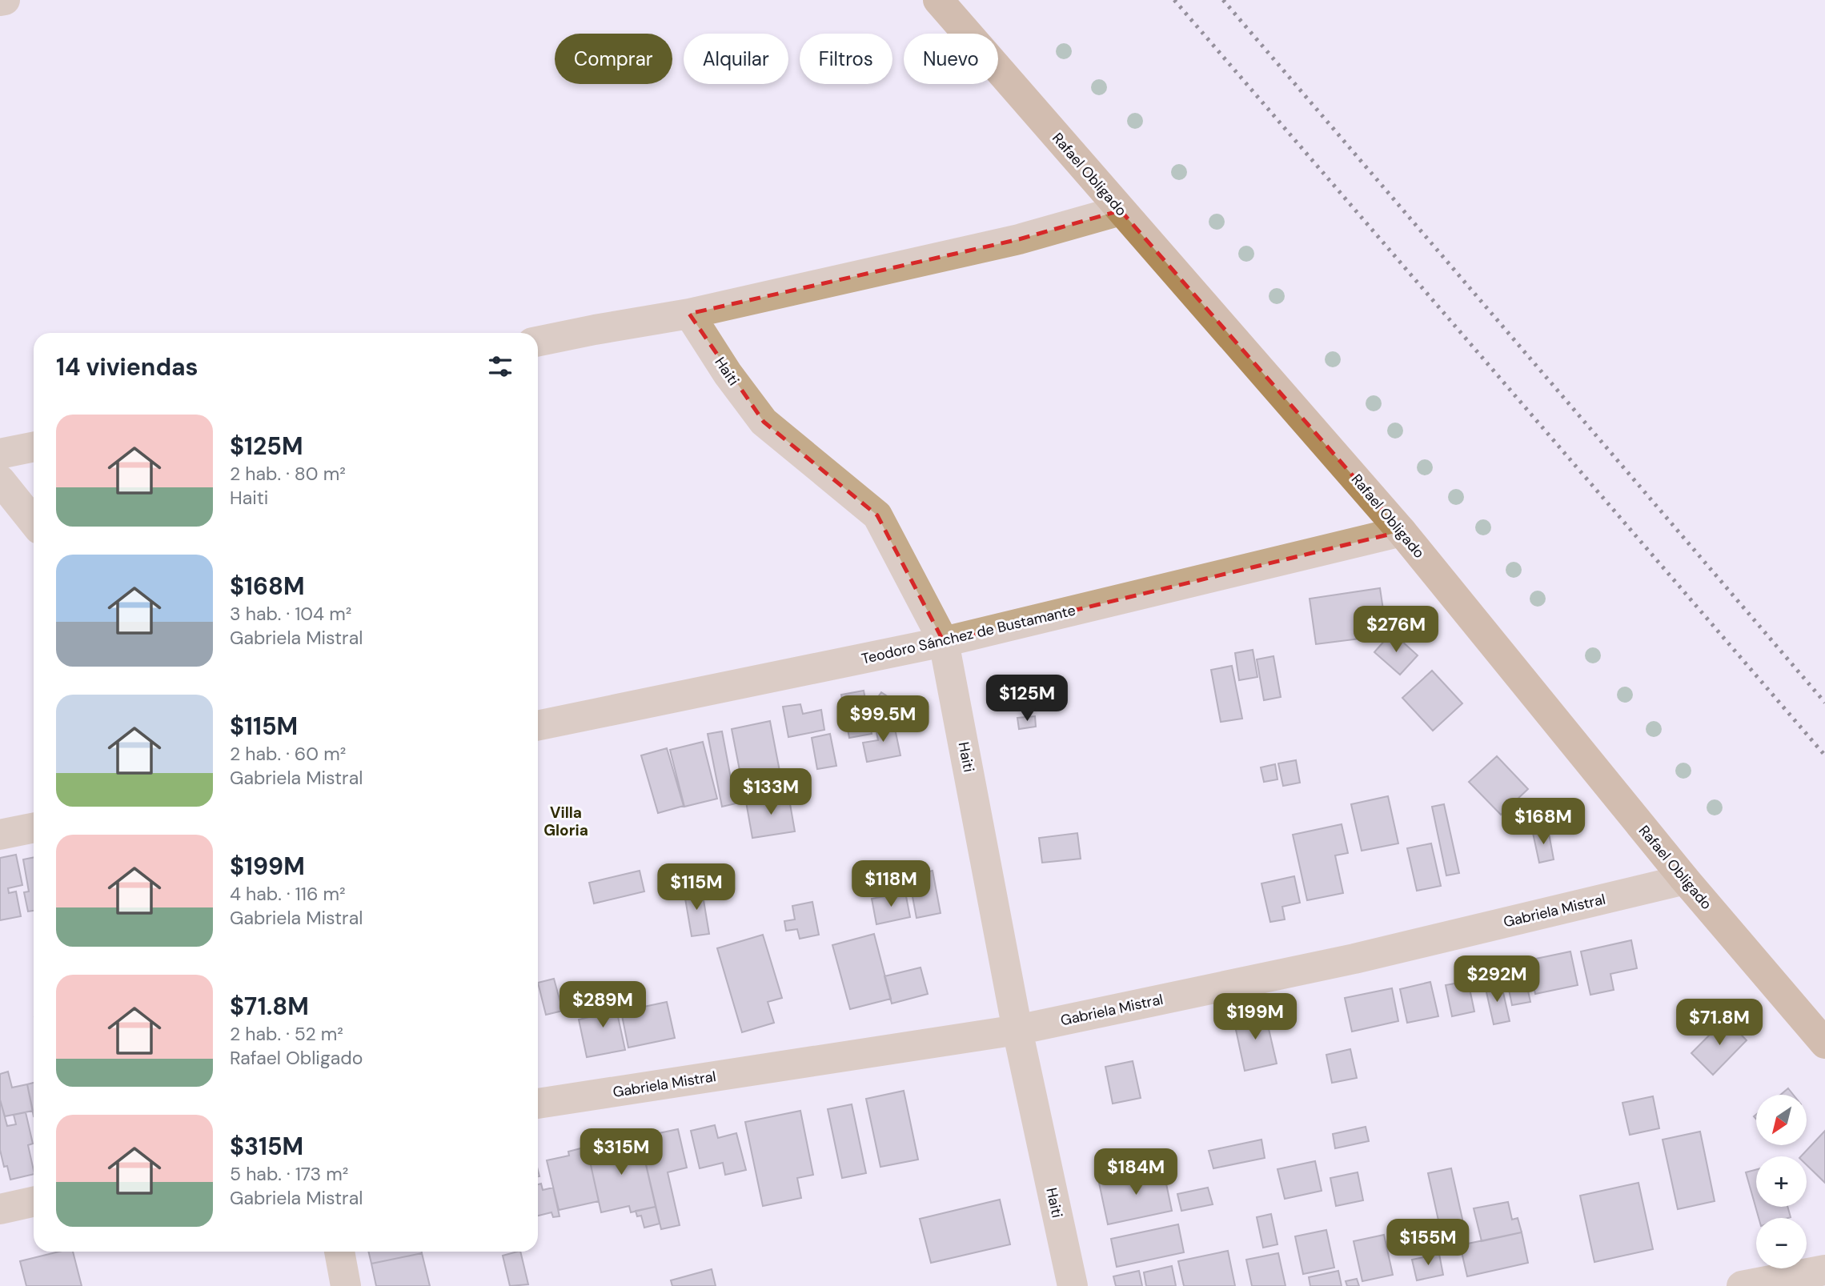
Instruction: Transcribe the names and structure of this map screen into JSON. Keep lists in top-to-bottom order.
{
  "streets": {
    "street": [
      "Rafael Obligado",
      "Haiti",
      "Teodoro Sánchez de Bustamante",
      "Gabriela Mistral"
    ]
  },
  "crossings": [
    ["Rafael Obligado", "Teodoro Sánchez de Bustamante"],
    ["Rafael Obligado", "Gabriela Mistral"],
    ["Haiti", "Teodoro Sánchez de Bustamante"],
    ["Haiti", "Gabriela Mistral"]
  ],
  "districts": ["Villa Gloria"],
  "north": "bottom left",
  "page": {
    "chip": [
      "Comprar",
      "Alquilar",
      "Filtros",
      "Nuevo"
    ],
    "heading": "14 viviendas",
    "list": [
      {
        "name": "$125M",
        "note": "2 hab. · 80 m² · Haiti"
      },
      {
        "name": "$168M",
        "note": "3 hab. · 104 m² · Gabriela Mistral"
      },
      {
        "name": "$115M",
        "note": "2 hab. · 60 m² · Gabriela Mistral"
      },
      {
        "name": "$199M",
        "note": "4 hab. · 116 m² · Gabriela Mistral"
      },
      {
        "name": "$71.8M",
        "note": "2 hab. · 52 m² · Rafael Obligado"
      },
      {
        "name": "$315M",
        "note": "5 hab. · 173 m² · Gabriela Mistral"
      }
    ],
    "price": [
      "$276M",
      "$125M",
      "$99.5M",
      "$133M",
      "$168M",
      "$118M",
      "$115M",
      "$292M",
      "$289M",
      "$199M",
      "$71.8M",
      "$315M",
      "$184M",
      "$155M"
    ],
    "map_buttons": ["+", "−"]
  }
}
